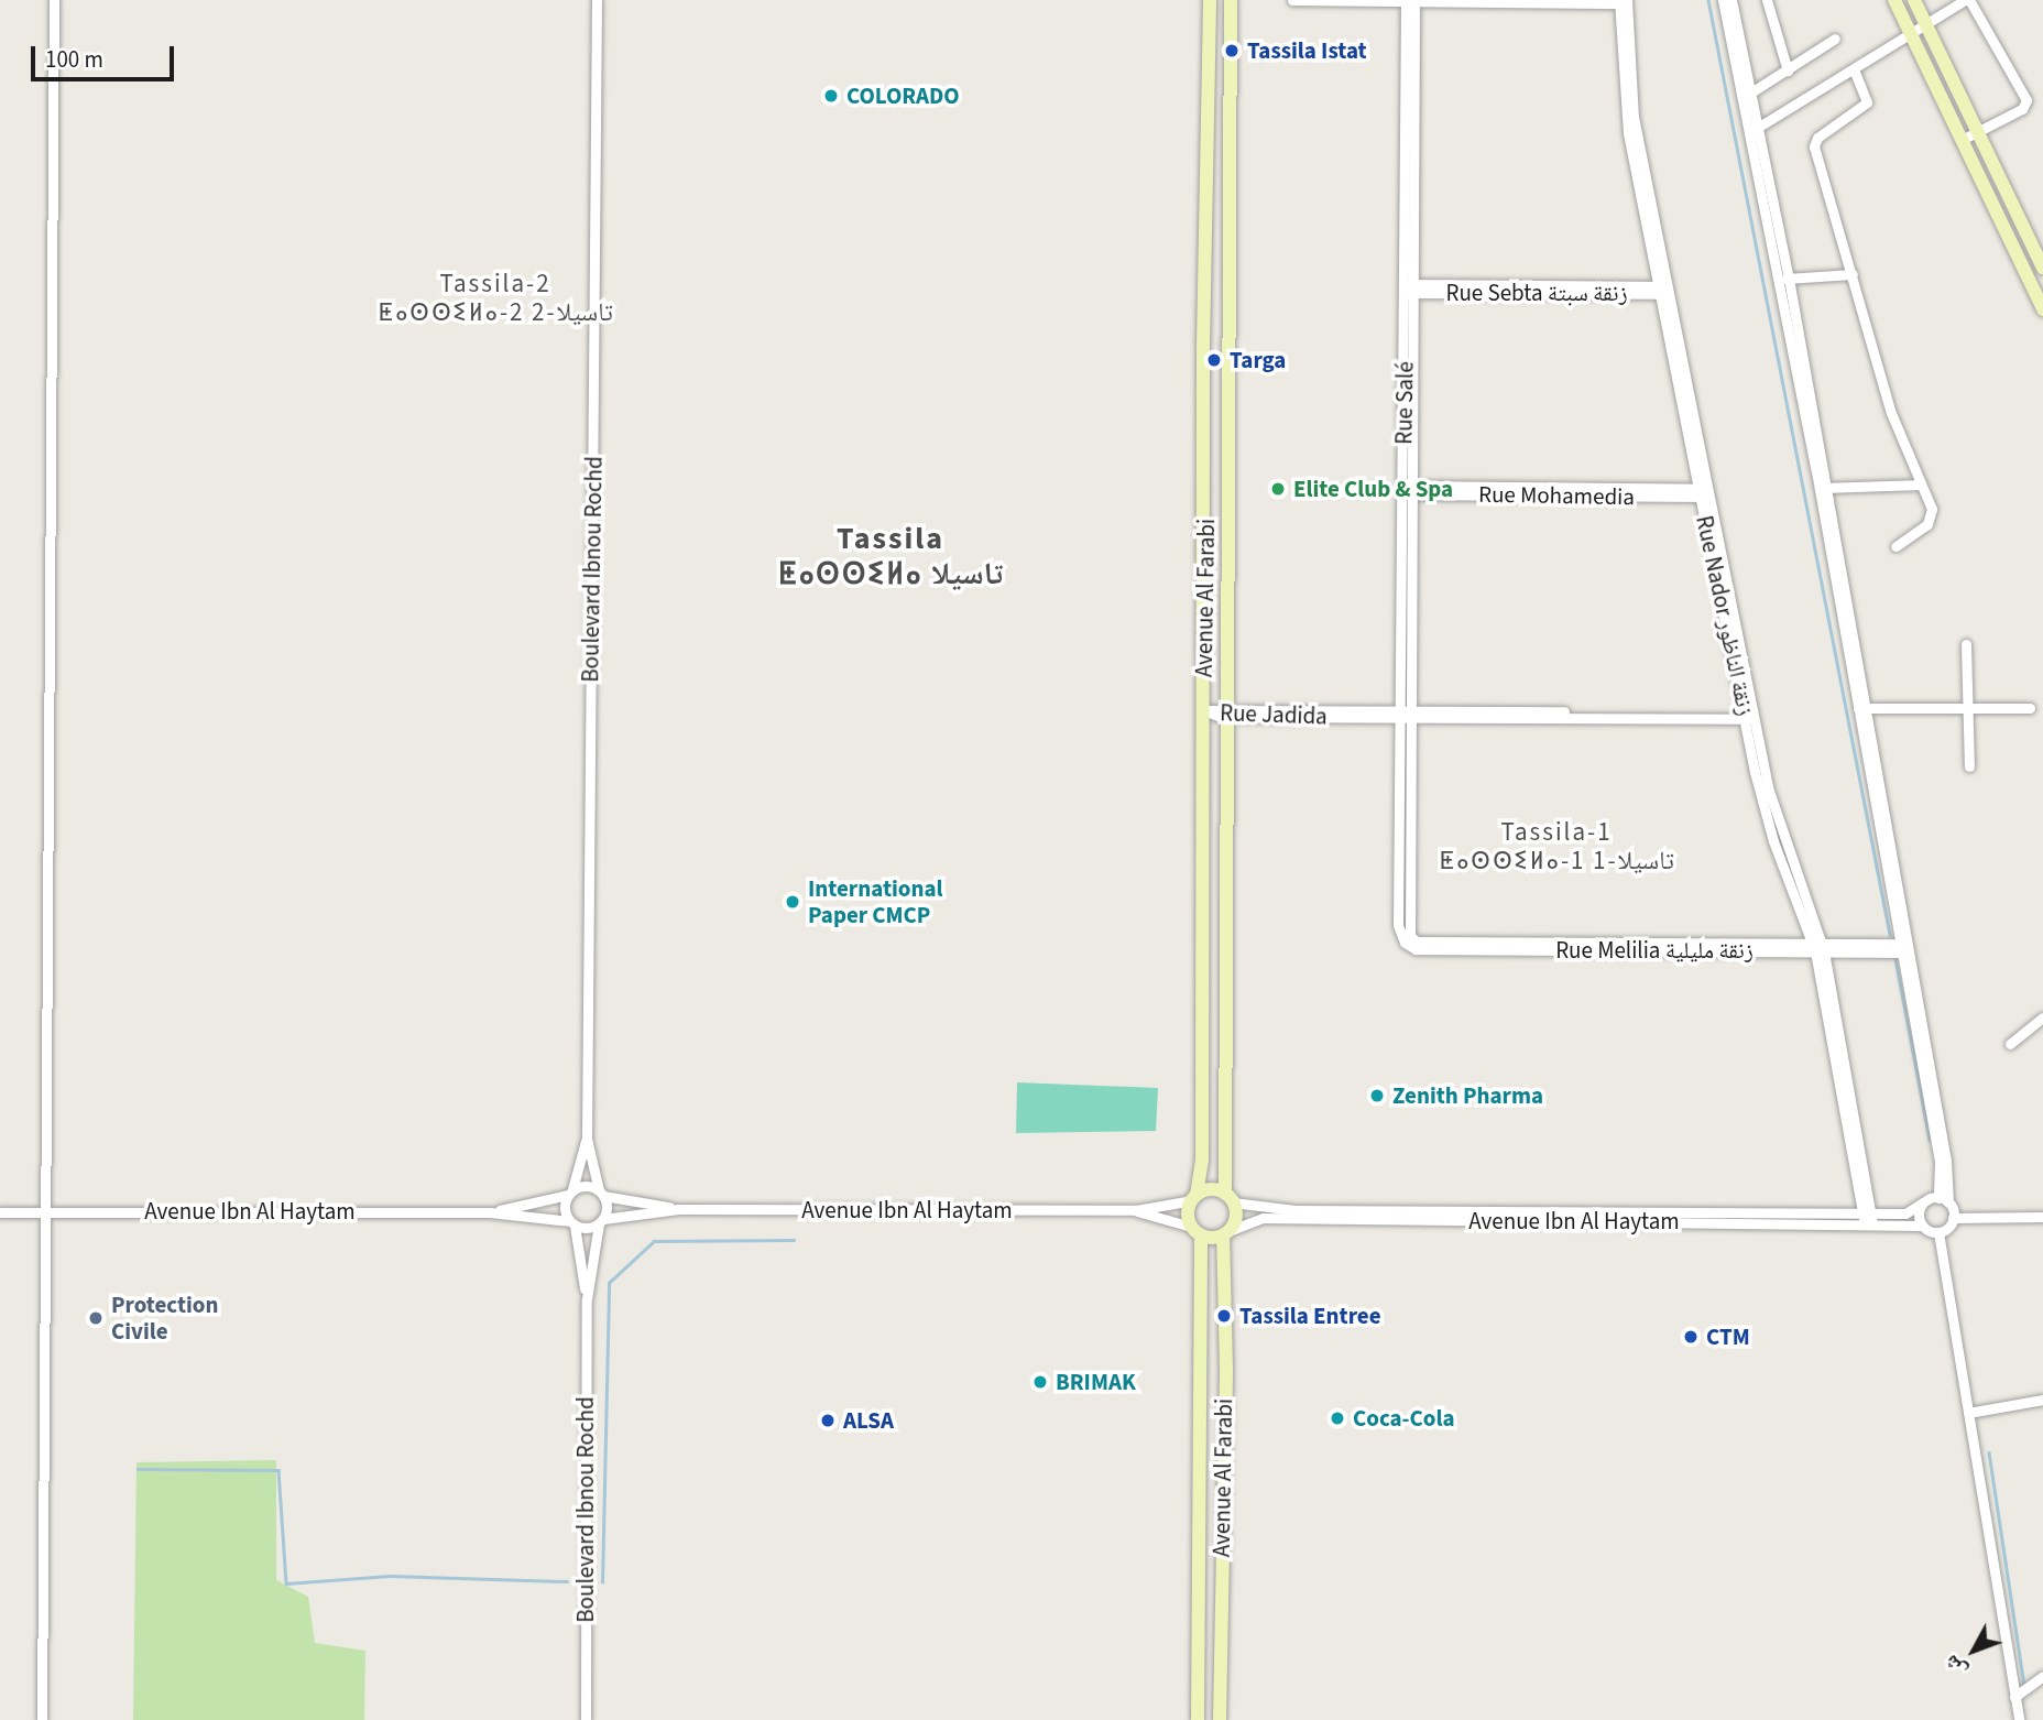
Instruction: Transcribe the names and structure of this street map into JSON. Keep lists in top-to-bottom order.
{
  "streets": {
    "street": [
      "Rue Sebta زنقة سبتة",
      "Rue Salé",
      "Rue Mohamedia",
      "Boulevard Ibnou Rochd",
      "Avenue Al Farabi",
      "Rue Nador زنقة الناظور",
      "Rue Jadida",
      "Rue Melilia زنقة مليلية",
      "Avenue Ibn Al Haytam"
    ]
  },
  "crossings": [
    ["Rue Sebta زنقة سبتة", "Rue Salé"],
    ["Rue Sebta زنقة سبتة", "Rue Nador زنقة الناظور"],
    ["Rue Salé", "Rue Mohamedia"],
    ["Rue Salé", "Rue Jadida"],
    ["Rue Salé", "Rue Melilia زنقة مليلية"],
    ["Rue Mohamedia", "Rue Nador زنقة الناظور"],
    ["Boulevard Ibnou Rochd", "Avenue Ibn Al Haytam"],
    ["Avenue Al Farabi", "Rue Jadida"],
    ["Avenue Al Farabi", "Avenue Ibn Al Haytam"],
    ["Rue Nador زنقة الناظور", "Rue Jadida"],
    ["Rue Nador زنقة الناظور", "Rue Melilia زنقة مليلية"],
    ["Rue Nador زنقة الناظور", "Avenue Ibn Al Haytam"]
  ],
  "districts": ["Tassila-2 ⵟⴰⵙⵙⵉⵍⴰ-2 2-تاسيلا", "Tassila ⵟⴰⵙⵙⵉⵍⴰ تاسيلا", "Tassila-1 ⵟⴰⵙⵙⵉⵍⴰ-1 1-تاسيلا"],
  "places": [
    "Tassila Istat",
    "COLORADO",
    "Targa",
    "Elite Club & Spa",
    "International Paper CMCP",
    "Zenith Pharma",
    "Tassila Entree",
    "Protection Civile",
    "CTM",
    "BRIMAK",
    "Coca-Cola",
    "ALSA"
  ],
  "scale_bar": "100 m",
  "north": "bottom left"
}
